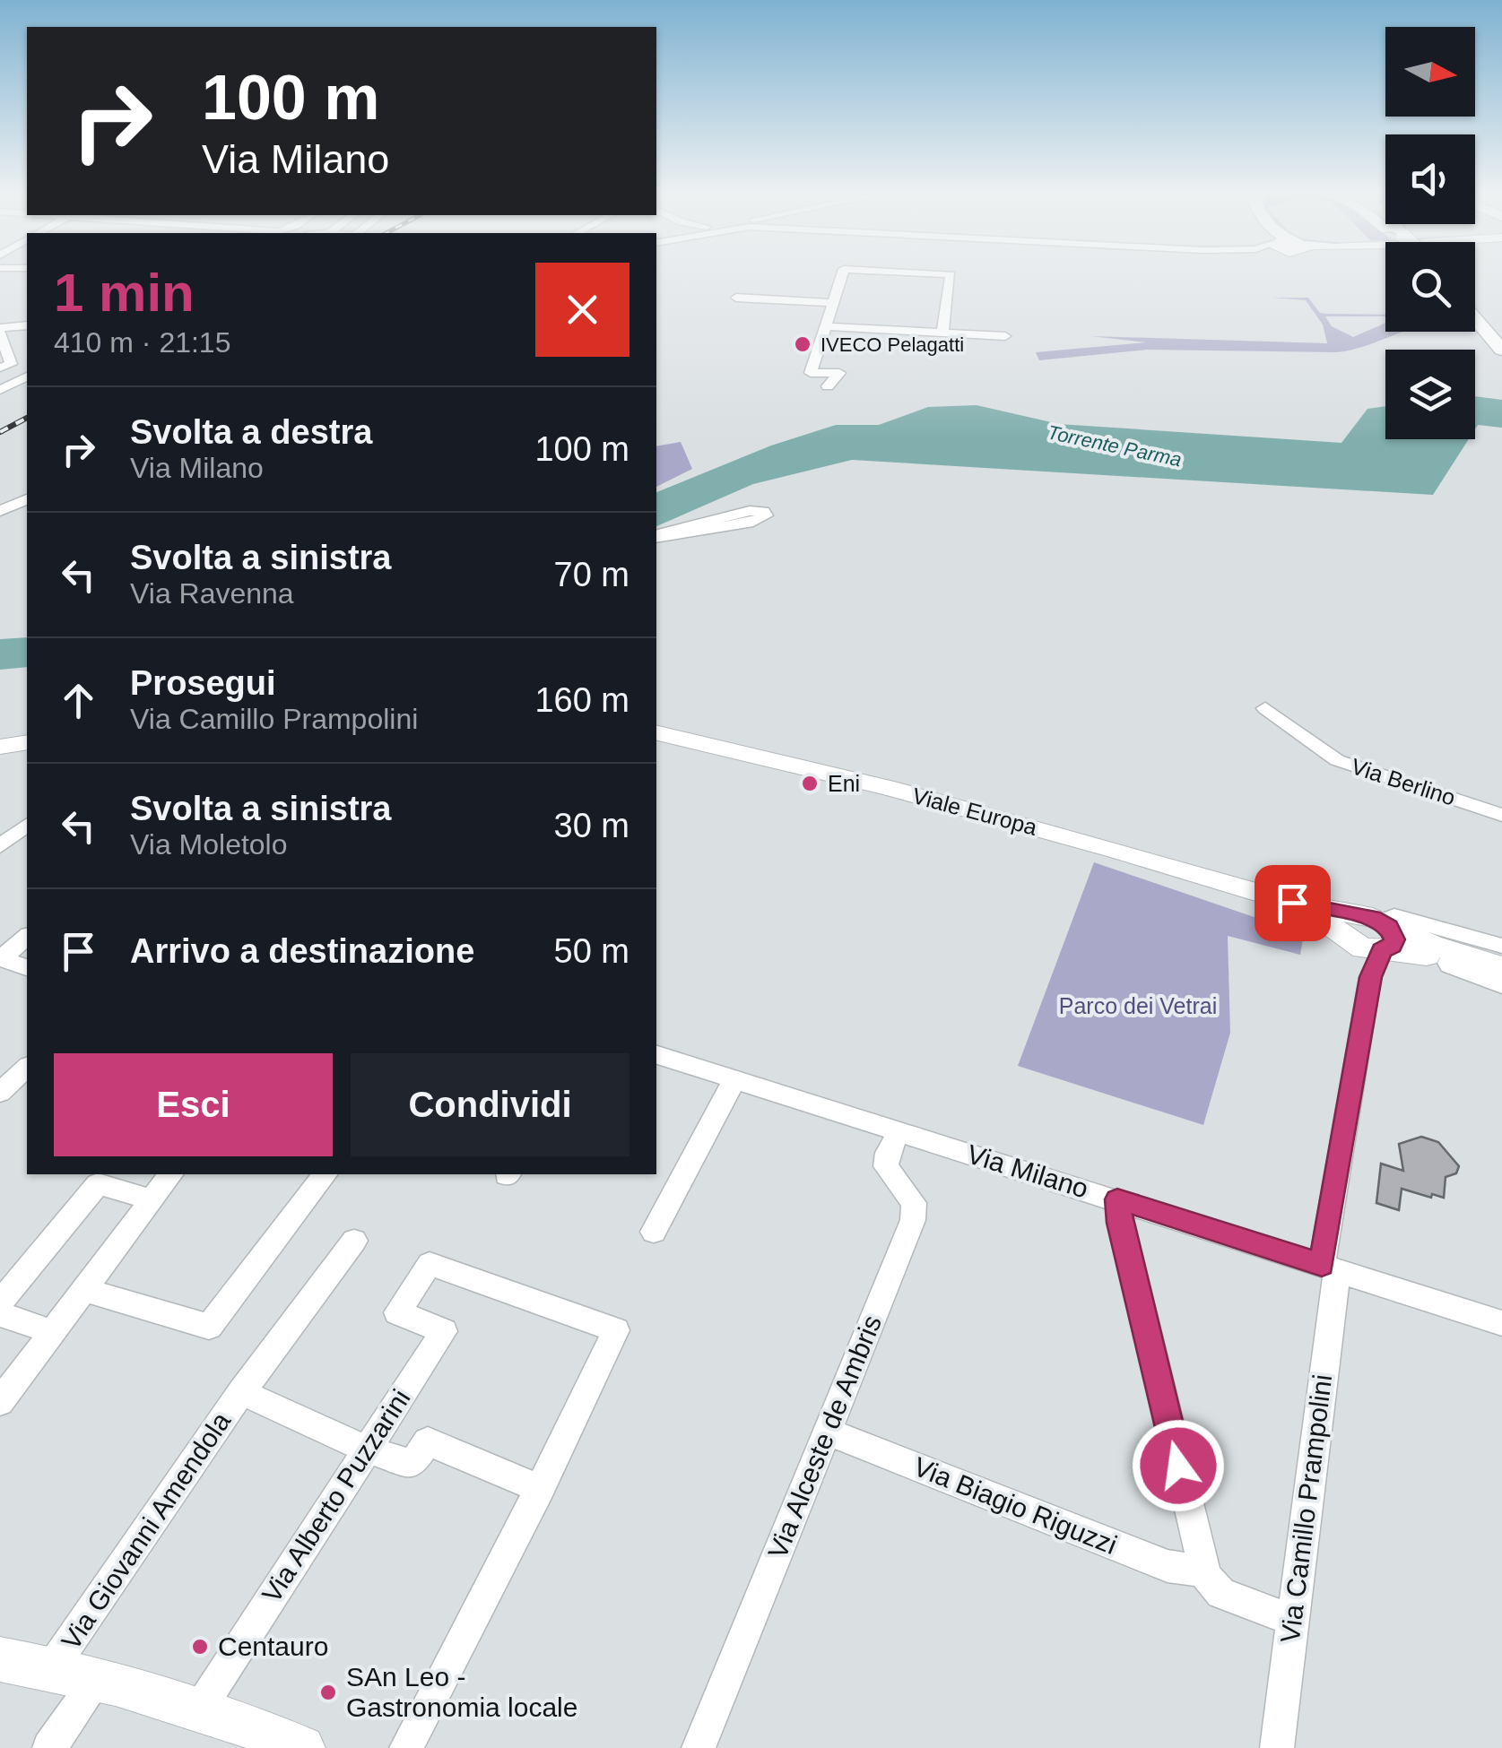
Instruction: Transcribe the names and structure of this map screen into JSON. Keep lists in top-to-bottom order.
{
  "streets": {
    "main road": ["Viale Europa"],
    "street": [
      "Via Berlino",
      "Via Milano",
      "Via Alceste de Ambris",
      "Via Alberto Puzzarini",
      "Via Biagio Riguzzi",
      "Via Camillo Prampolini",
      "Via Giovanni Amendola"
    ]
  },
  "crossings": [
    ["Viale Europa", "Via Camillo Prampolini"],
    ["Via Milano", "Via Alceste de Ambris"],
    ["Via Milano", "Via Camillo Prampolini"],
    ["Via Alceste de Ambris", "Via Biagio Riguzzi"],
    ["Via Alberto Puzzarini", "Via Giovanni Amendola"]
  ],
  "water": ["Torrente Parma"],
  "parks": ["Parco dei Vetrai"],
  "places": [
    "IVECO Pelagatti",
    "Eni",
    "Centauro",
    "SAn Leo - Gastronomia locale"
  ],
  "north": "right",
  "page": {
    "turn": ["100 m", "Via Milano"],
    "heading": ["1 min", "410 m · 21:15"],
    "list": [
      {
        "name": "Svolta a destra",
        "note": "Via Milano",
        "value": "100 m"
      },
      {
        "name": "Svolta a sinistra",
        "note": "Via Ravenna",
        "value": "70 m"
      },
      {
        "name": "Prosegui",
        "note": "Via Camillo Prampolini",
        "value": "160 m"
      },
      {
        "name": "Svolta a sinistra",
        "note": "Via Moletolo",
        "value": "30 m"
      },
      {
        "name": "Arrivo a destinazione",
        "value": "50 m"
      }
    ],
    "buttons": ["Esci", "Condividi"]
  }
}
